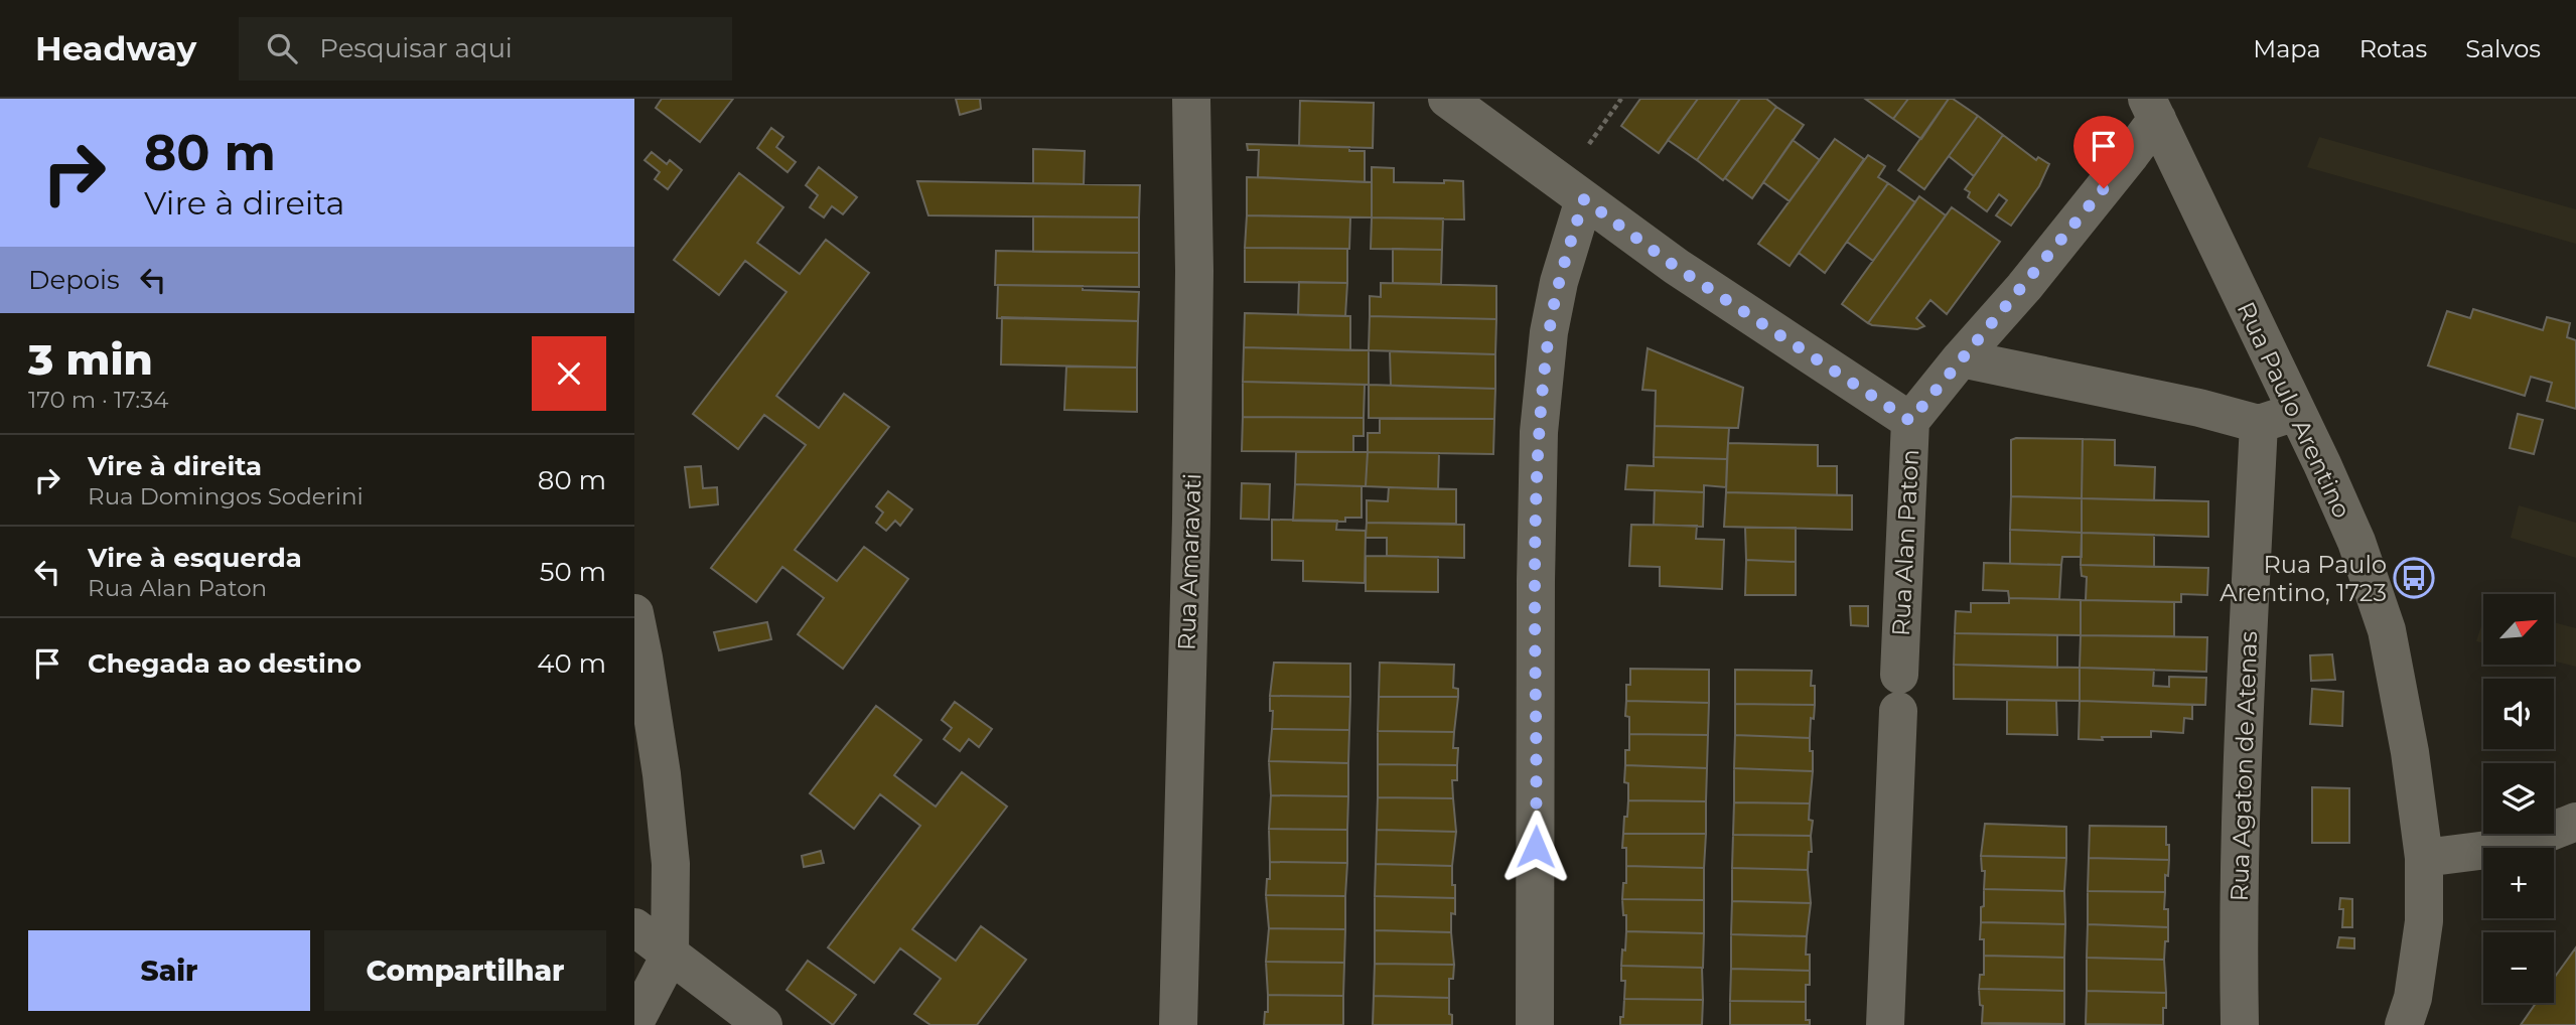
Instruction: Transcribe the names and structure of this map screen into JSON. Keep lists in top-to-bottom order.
{
  "streets": {
    "street": [
      "Rua Paulo Arentino",
      "Rua Alan Paton",
      "Rua Amaravati",
      "Rua Agaton de Atenas"
    ]
  },
  "crossings": [
    ["Rua Paulo Arentino", "Rua Alan Paton"]
  ],
  "places": {
    "bus stop": ["Rua Paulo Arentino, 1723"]
  },
  "north": "top right",
  "page": {
    "header": "Headway",
    "search": "Pesquisar aqui",
    "nav": ["Mapa", "Rotas", "Salvos"],
    "turn": ["80 m", "Vire à direita"],
    "then": "Depois",
    "heading": ["3 min", "170 m · 17:34"],
    "list": [
      {
        "name": "Vire à direita",
        "note": "Rua Domingos Soderini",
        "value": "80 m"
      },
      {
        "name": "Vire à esquerda",
        "note": "Rua Alan Paton",
        "value": "50 m"
      },
      {
        "name": "Chegada ao destino",
        "value": "40 m"
      }
    ],
    "map_buttons": ["+", "−"],
    "buttons": ["Sair", "Compartilhar"]
  }
}
